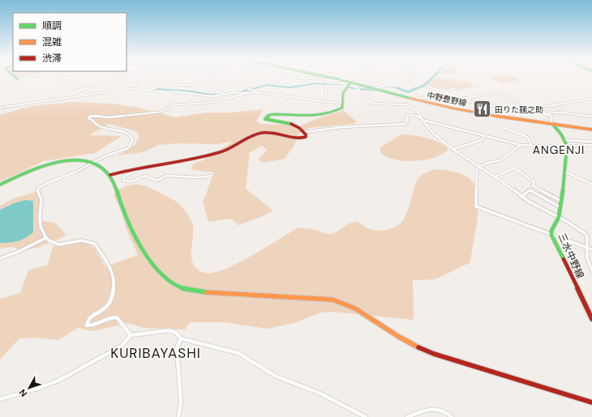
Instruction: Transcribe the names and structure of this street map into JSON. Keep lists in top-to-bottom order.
{
  "streets": {
    "street": ["中野豊野線", "三水中野線"]
  },
  "crossings": [
    ["中野豊野線", "三水中野線"]
  ],
  "districts": ["ANGENJI", "KURIBAYASHI"],
  "places": {
    "restaurant": ["田りた麺之助"]
  },
  "legend": ["順調", "混雑", "渋滞"],
  "north": "bottom left"
}
